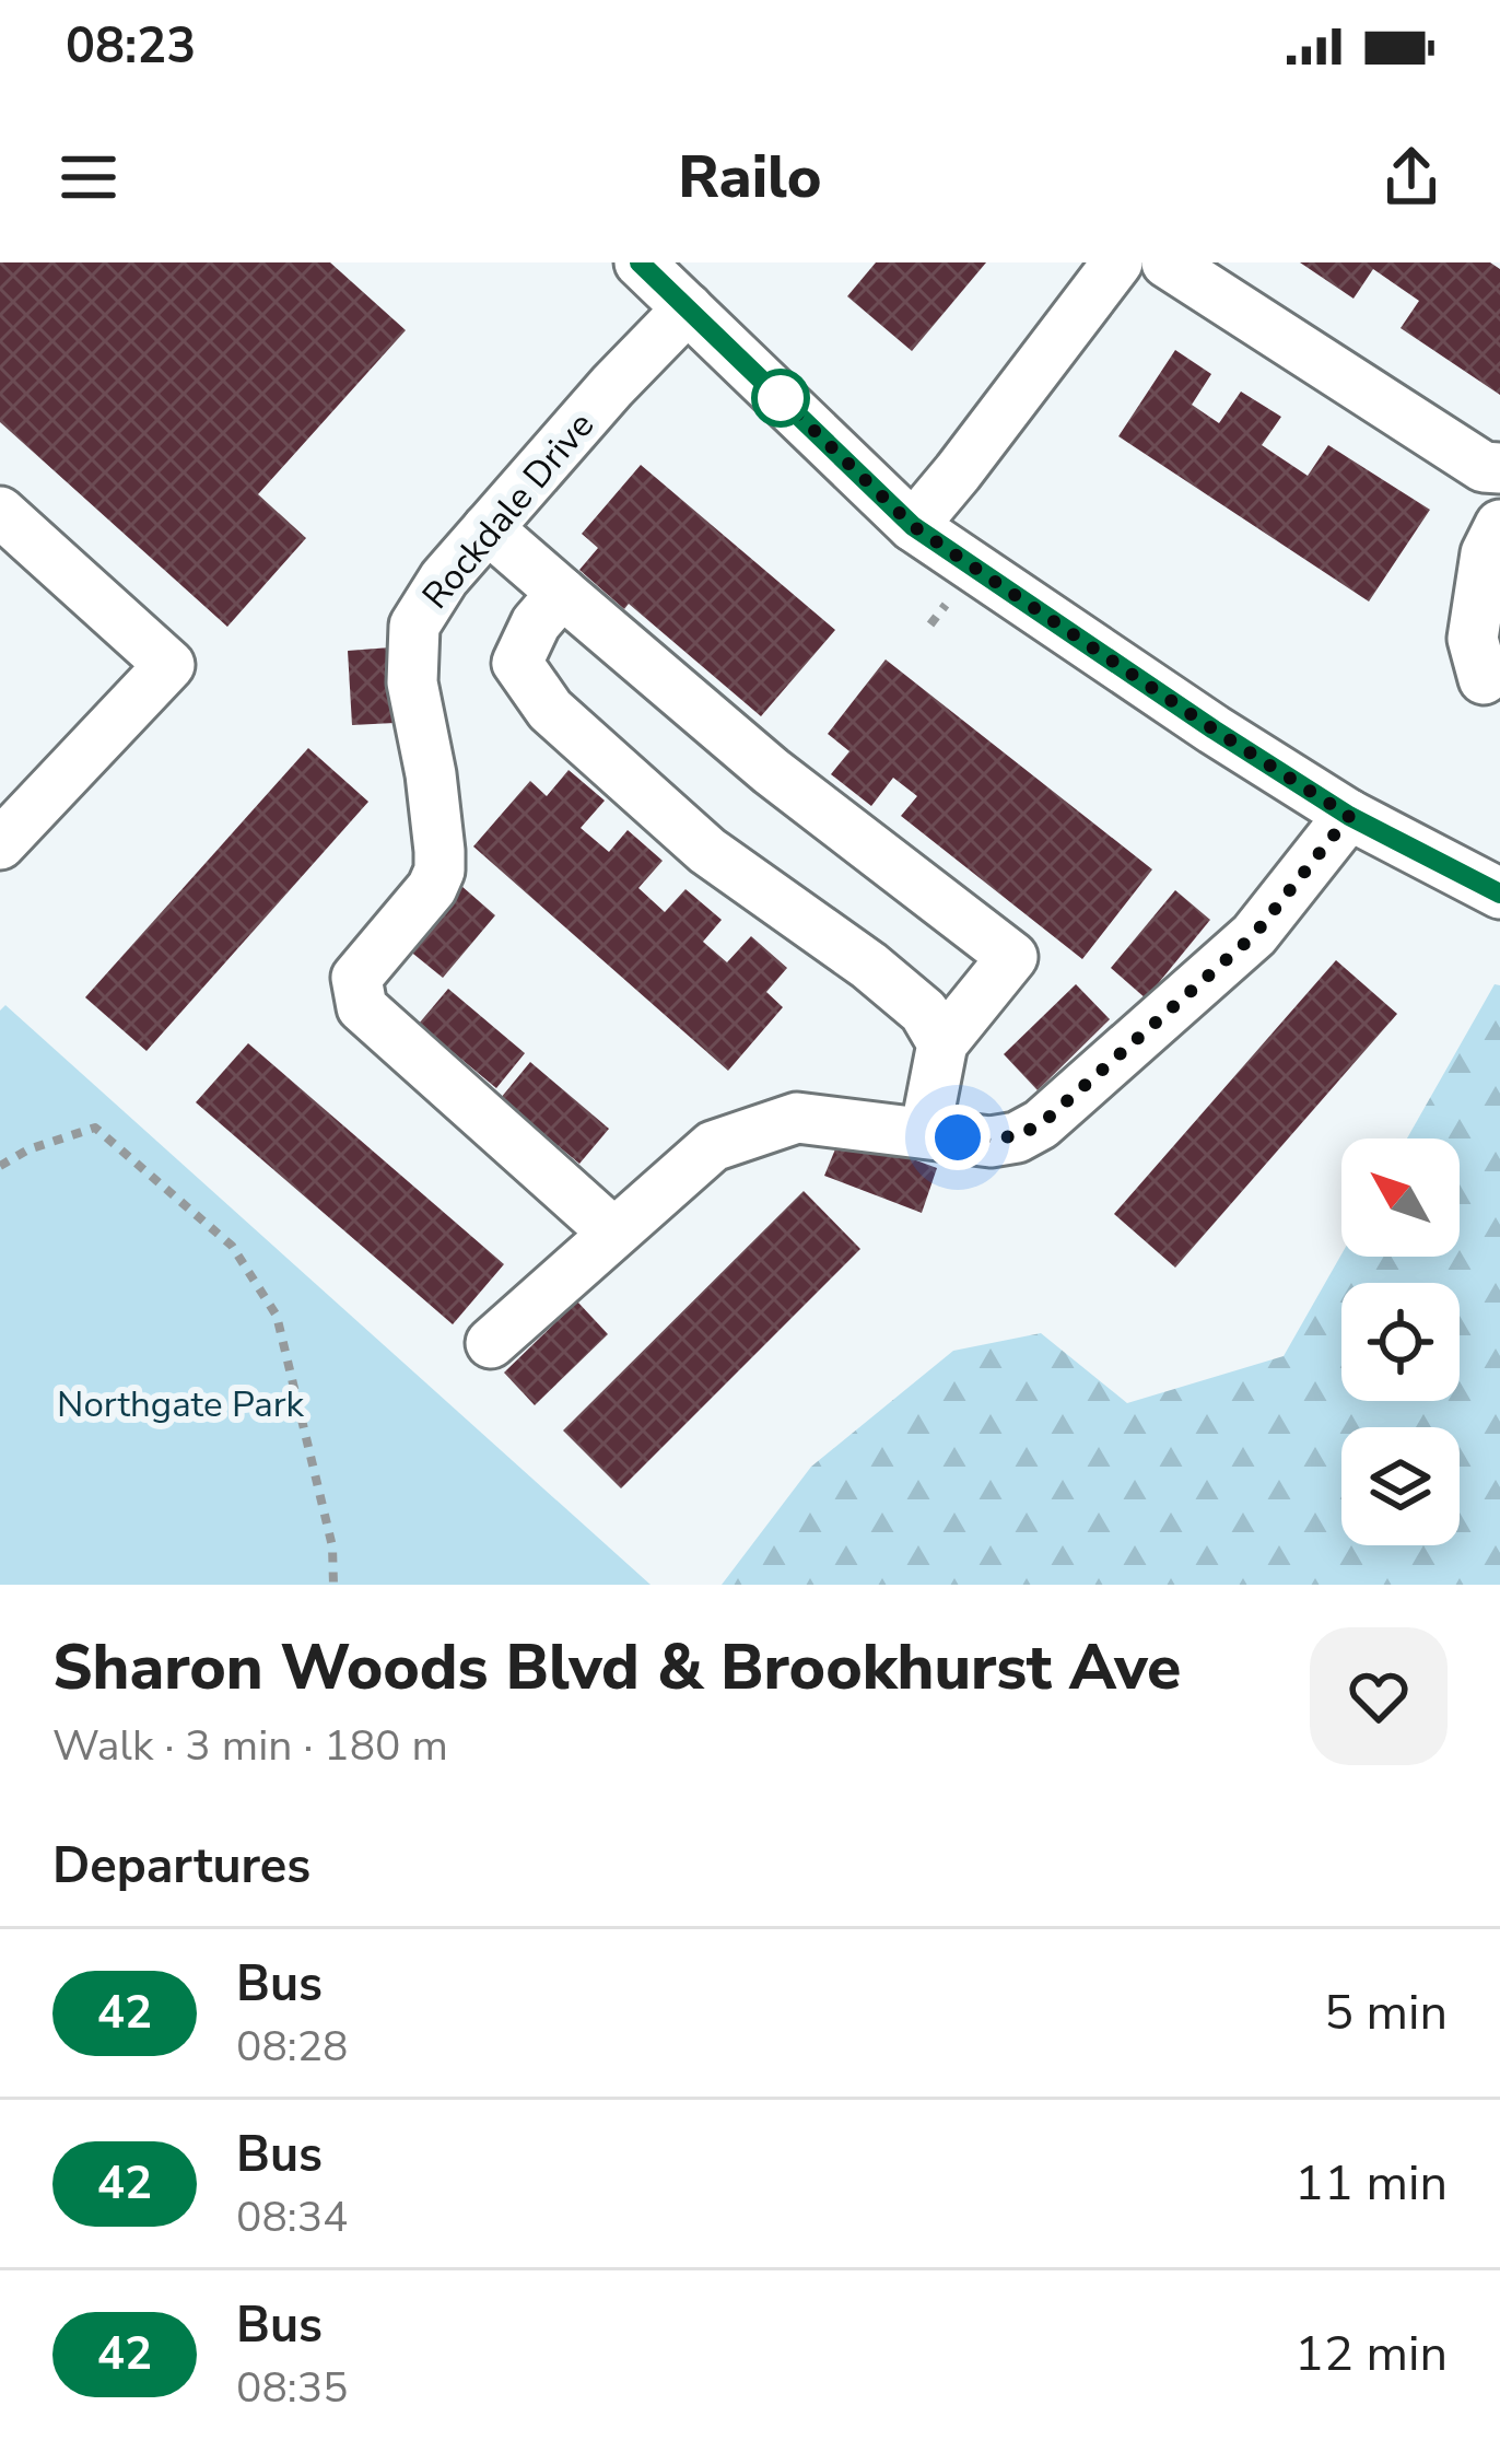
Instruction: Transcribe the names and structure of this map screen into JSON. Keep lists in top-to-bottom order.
{
  "streets": {
    "street": ["Rockdale Drive"]
  },
  "parks": ["Northgate Park"],
  "lines": ["bus line 42"],
  "north": "top left",
  "page": {
    "status": "08:23",
    "header": "Railo",
    "heading": [
      ["Sharon Woods Blvd & Brookhurst Ave", "Walk · 3 min · 180 m"],
      "Departures"
    ],
    "list": [
      {
        "mark": "42",
        "name": "Bus",
        "note": "08:28",
        "value": "5 min"
      },
      {
        "mark": "42",
        "name": "Bus",
        "note": "08:34",
        "value": "11 min"
      },
      {
        "mark": "42",
        "name": "Bus",
        "note": "08:35",
        "value": "12 min"
      }
    ]
  }
}
